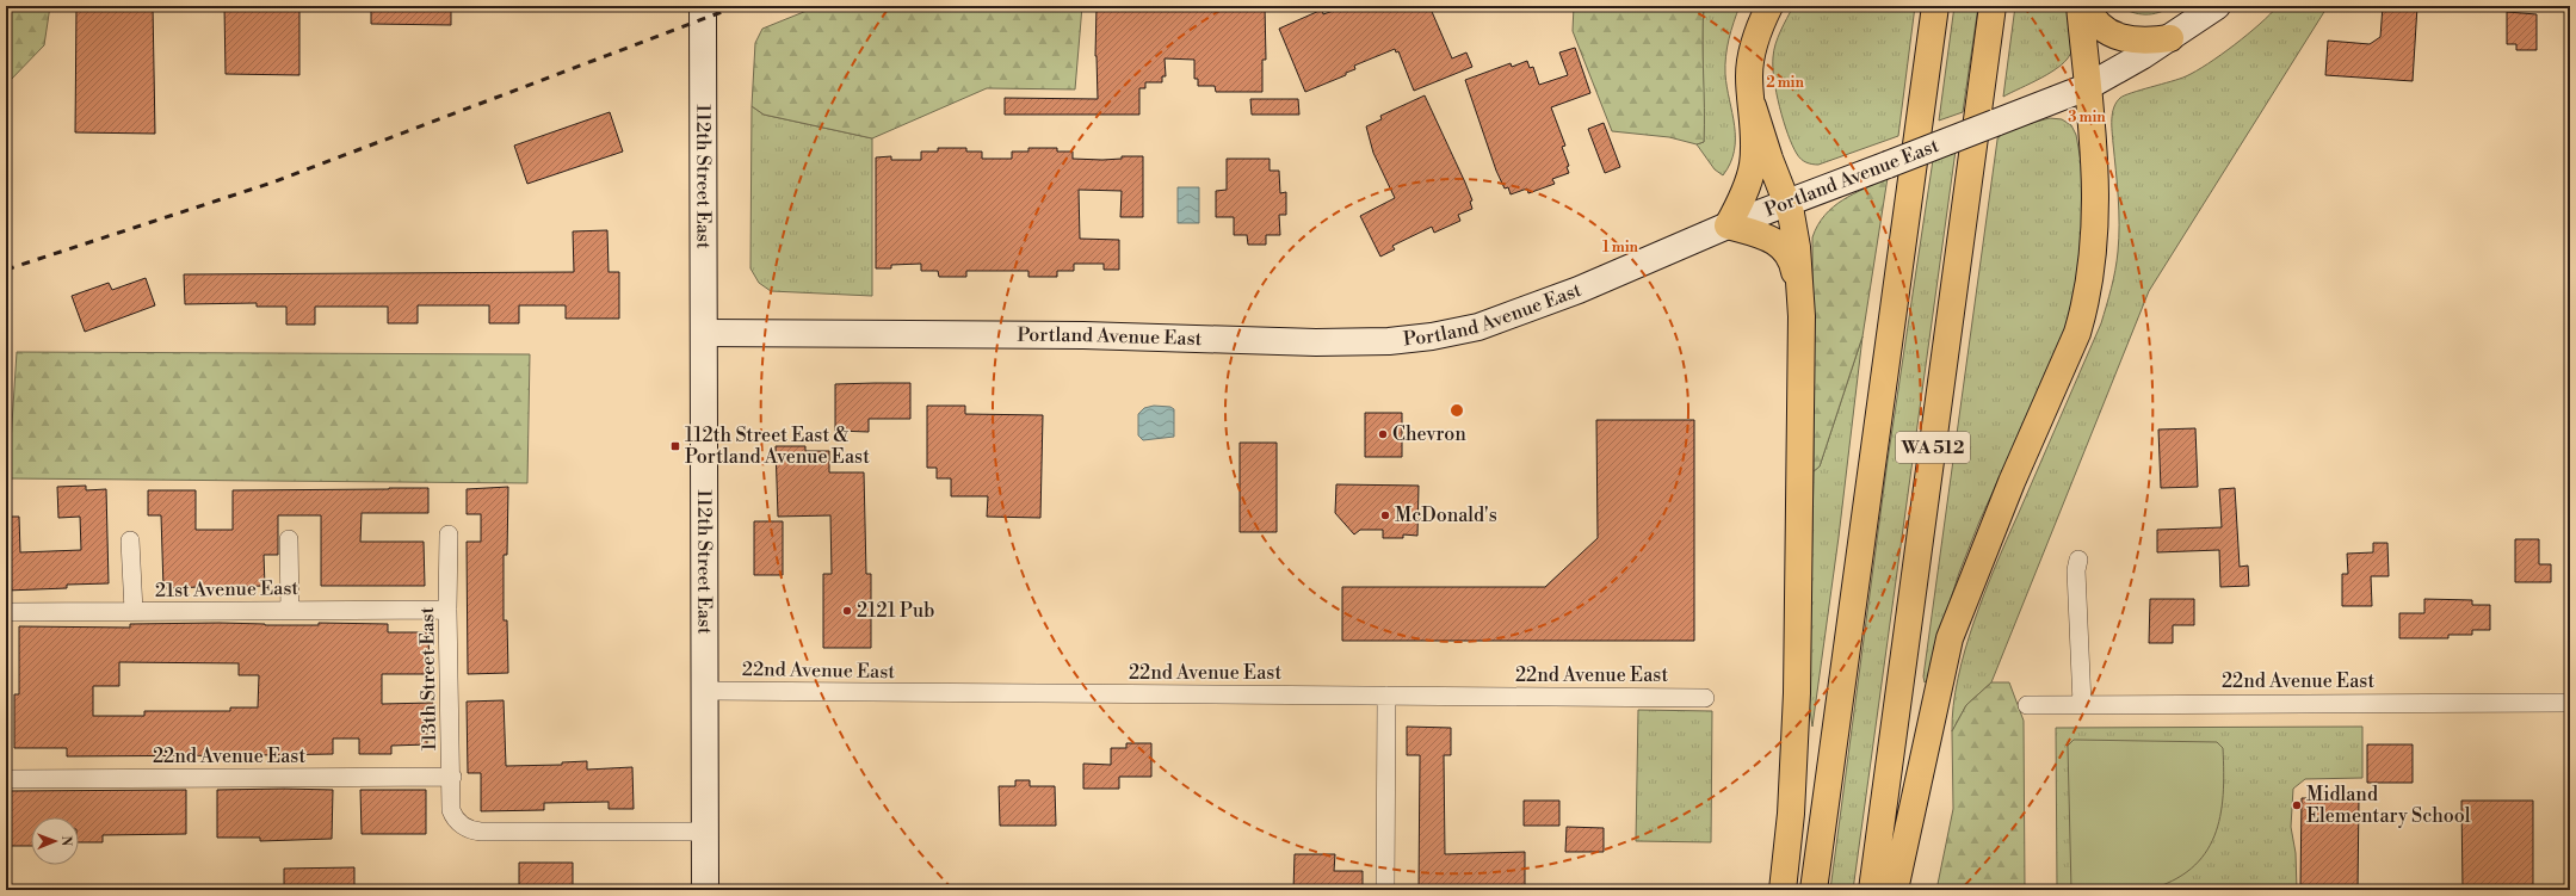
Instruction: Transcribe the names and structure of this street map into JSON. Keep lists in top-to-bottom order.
{
  "streets": {
    "highway": ["WA 512"],
    "main road": ["112th Street East", "Portland Avenue East"],
    "street": ["21st Avenue East", "22nd Avenue East", "113th Street East"]
  },
  "crossings": [
    ["112th Street East", "Portland Avenue East"],
    ["112th Street East", "22nd Avenue East"],
    ["112th Street East", "113th Street East"],
    ["21st Avenue East", "113th Street East"],
    ["22nd Avenue East", "113th Street East"]
  ],
  "places": {
    "other": [
      "Chevron",
      "McDonald's",
      "2121 Pub",
      "Midland Elementary School"
    ],
    "transit": ["112th Street East & Portland Avenue East"]
  },
  "north": "right",
  "rings": ["2 min", "3 min", "1 min"]
}
